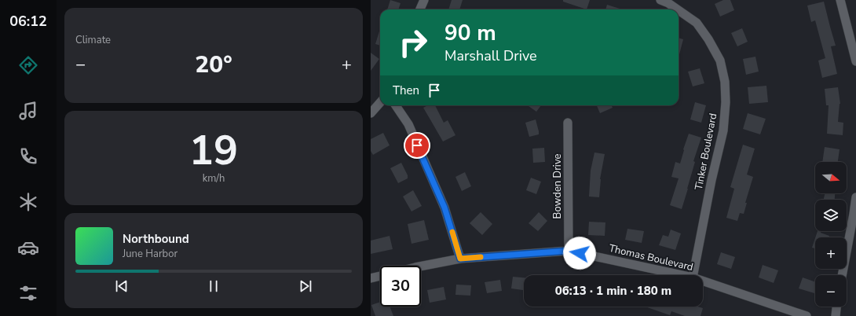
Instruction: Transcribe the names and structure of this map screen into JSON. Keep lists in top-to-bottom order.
{
  "streets": {
    "street": ["Tinker Boulevard", "Bowden Drive", "Thomas Boulevard"]
  },
  "crossings": [
    ["Bowden Drive", "Thomas Boulevard"]
  ],
  "north": "right",
  "page": {
    "tabs": "06:12",
    "tile": [
      "Climate",
      ["19", "km/h"]
    ],
    "turn": ["90 m", "Marshall Drive"],
    "heat": ["−", "20°", "+"],
    "then": "Then",
    "map_buttons": ["+", "−"],
    "song": ["Northbound", "June Harbor"],
    "limit": "30",
    "trip": "06:13 · 1 min · 180 m"
  }
}
